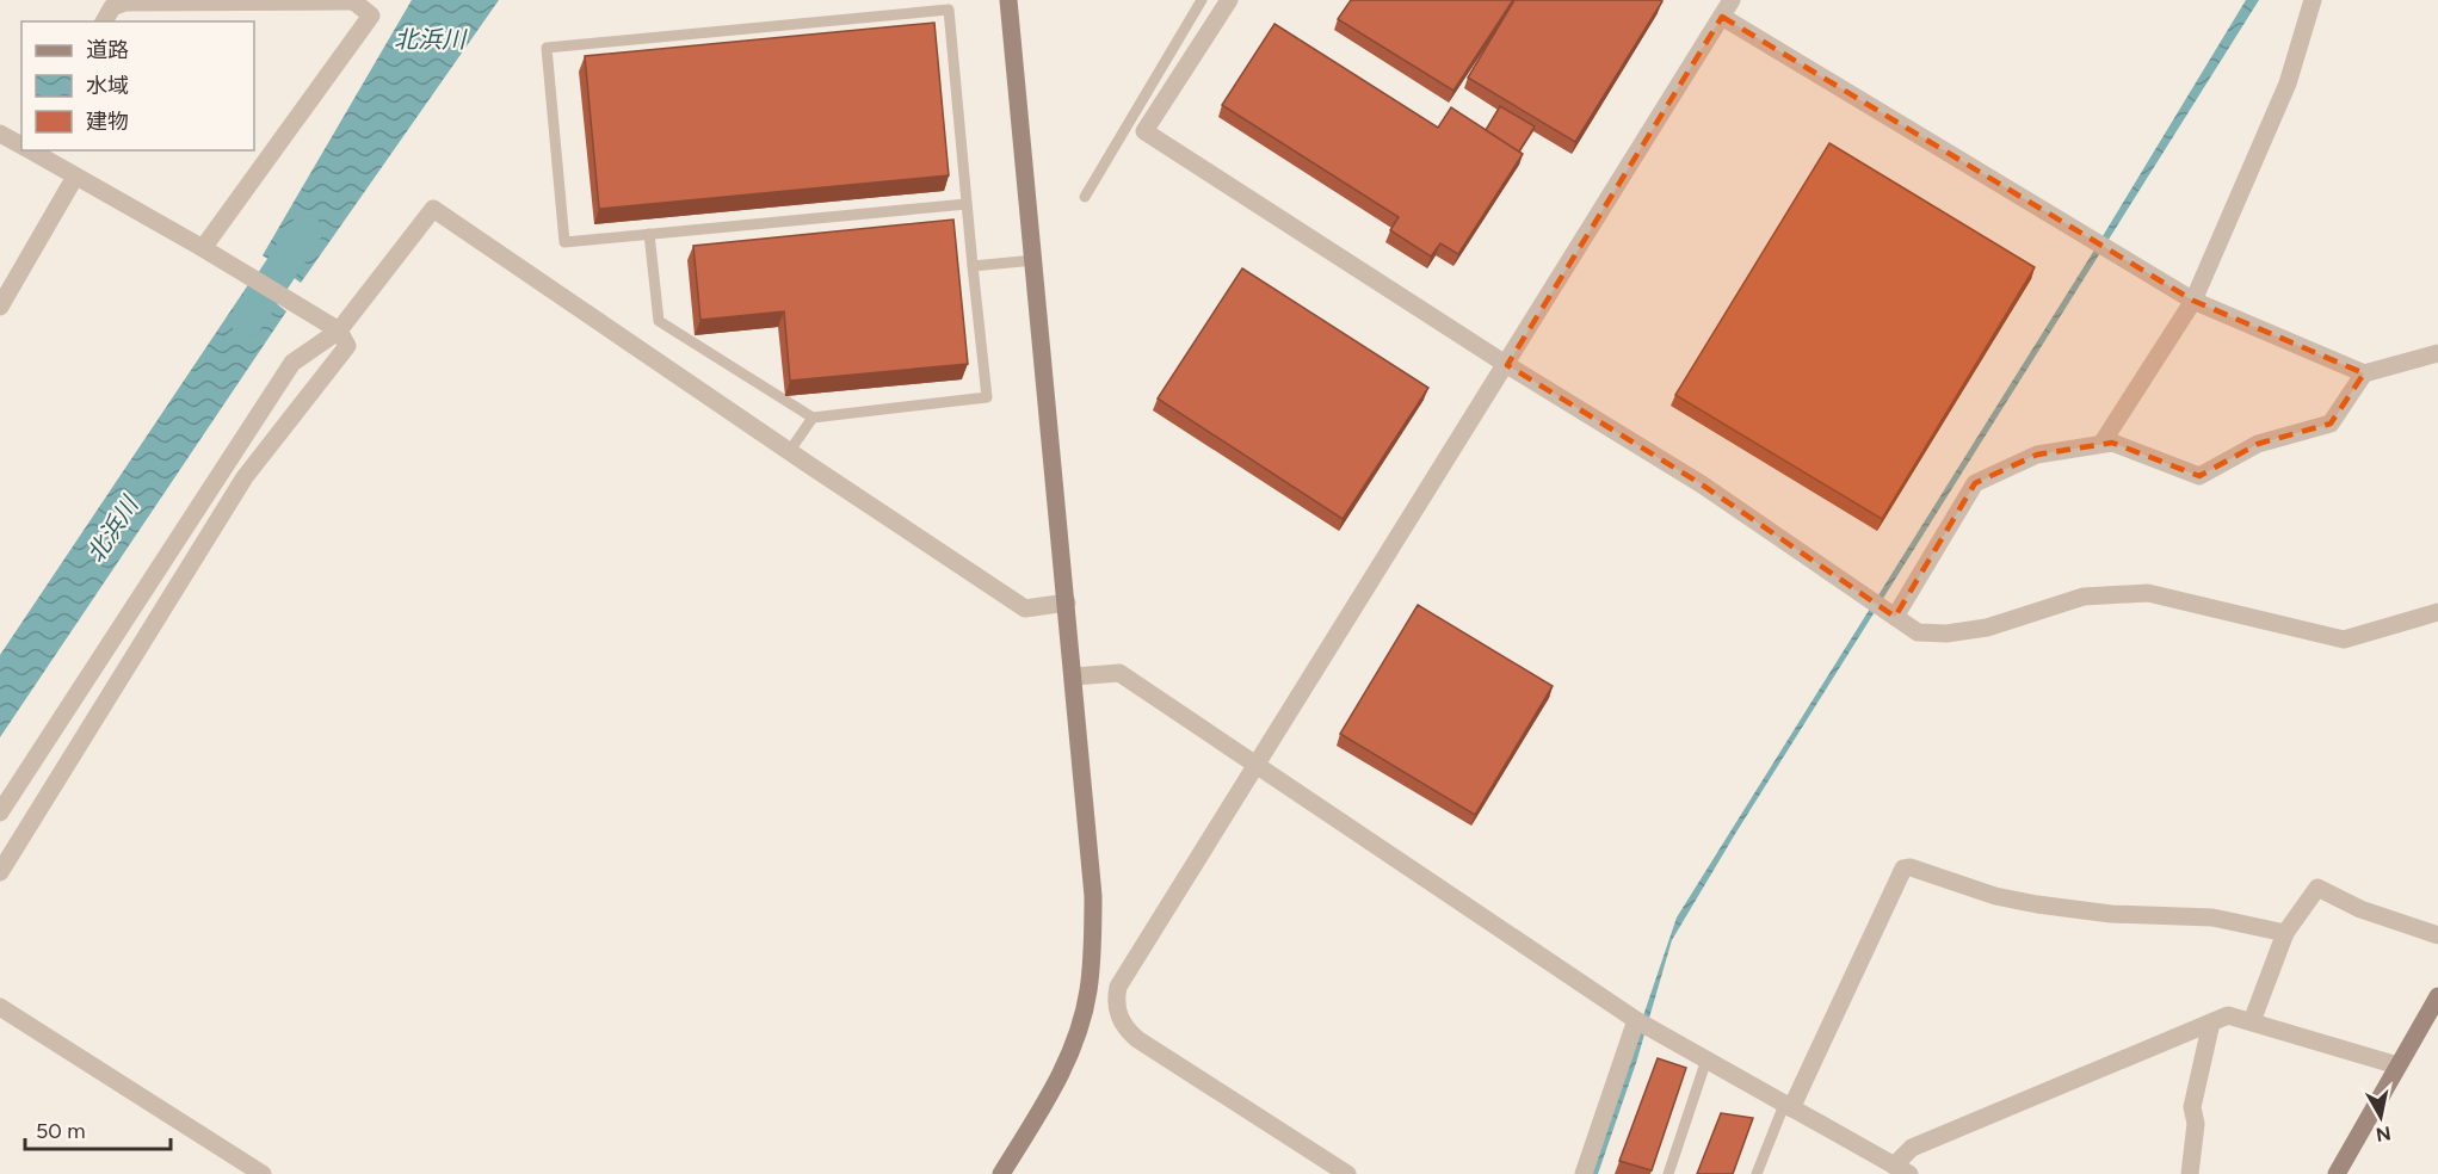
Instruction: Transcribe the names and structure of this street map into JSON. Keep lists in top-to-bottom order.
{
  "water": ["北浜川"],
  "legend": ["道路", "水域", "建物"],
  "scale_bar": "50 m",
  "north": "bottom"
}
